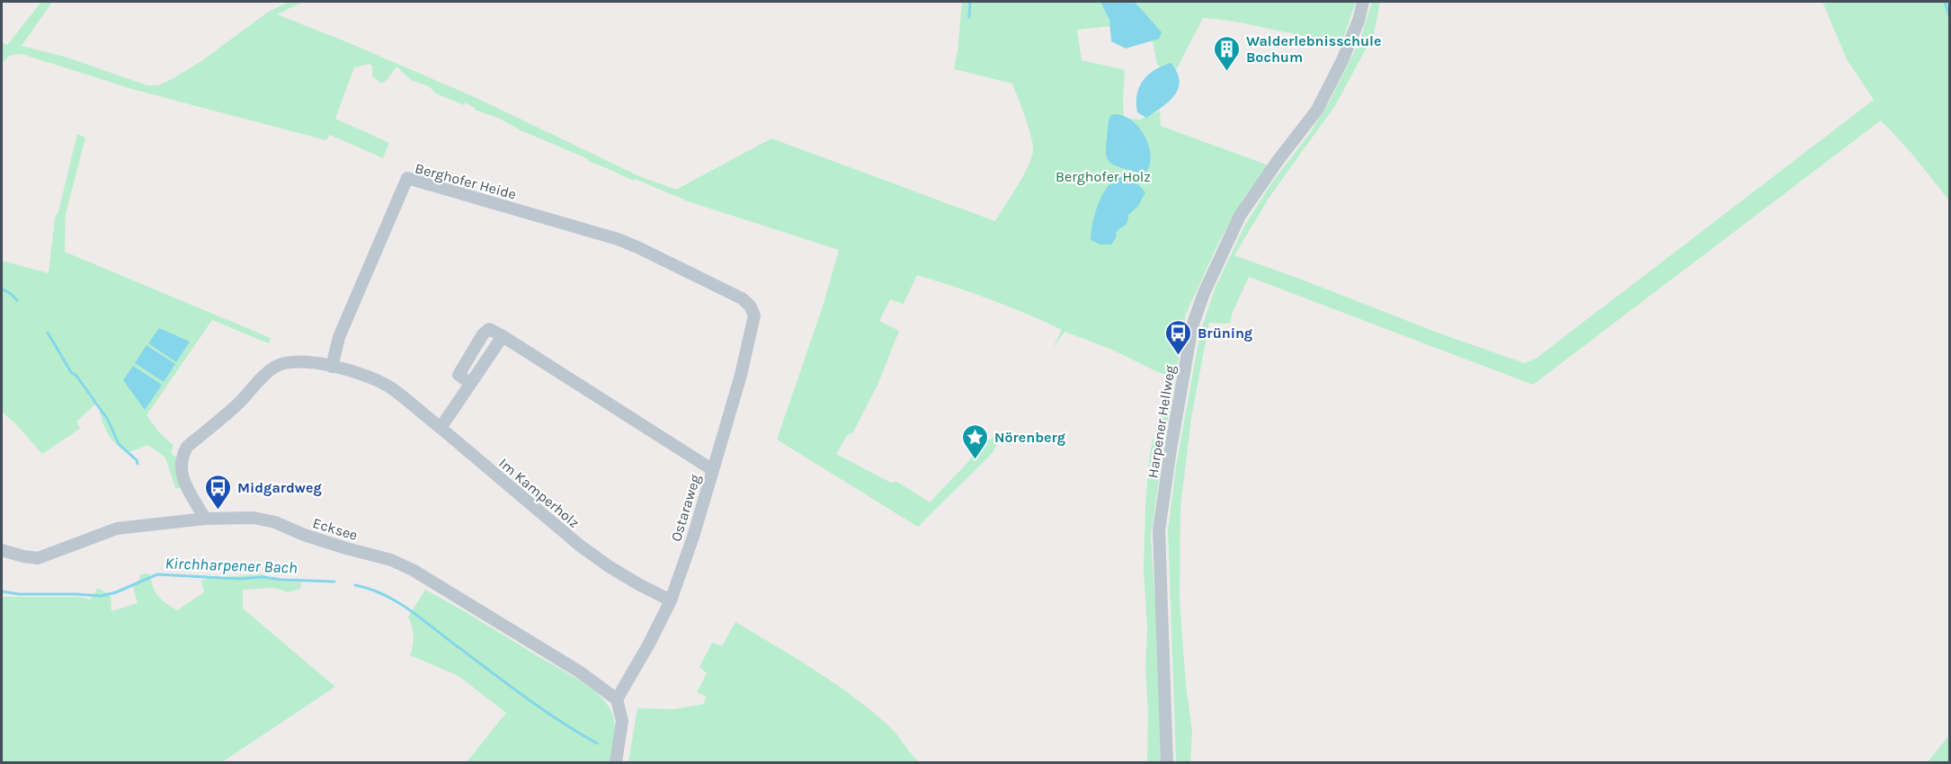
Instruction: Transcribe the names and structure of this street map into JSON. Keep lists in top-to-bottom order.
{
  "streets": {
    "street": [
      "Berghofer Heide",
      "Harpener Hellweg",
      "Im Kamperholz",
      "Ostaraweg",
      "Ecksee"
    ]
  },
  "crossings": [
    ["Berghofer Heide", "Ostaraweg"],
    ["Im Kamperholz", "Ostaraweg"],
    ["Ostaraweg", "Ecksee"]
  ],
  "water": ["Kirchharpener Bach"],
  "parks": ["Berghofer Holz"],
  "places": {
    "building": ["Walderlebnisschule Bochum"],
    "bus stop": ["Brüning", "Midgardweg"],
    "place": ["Nörenberg"]
  }
}
